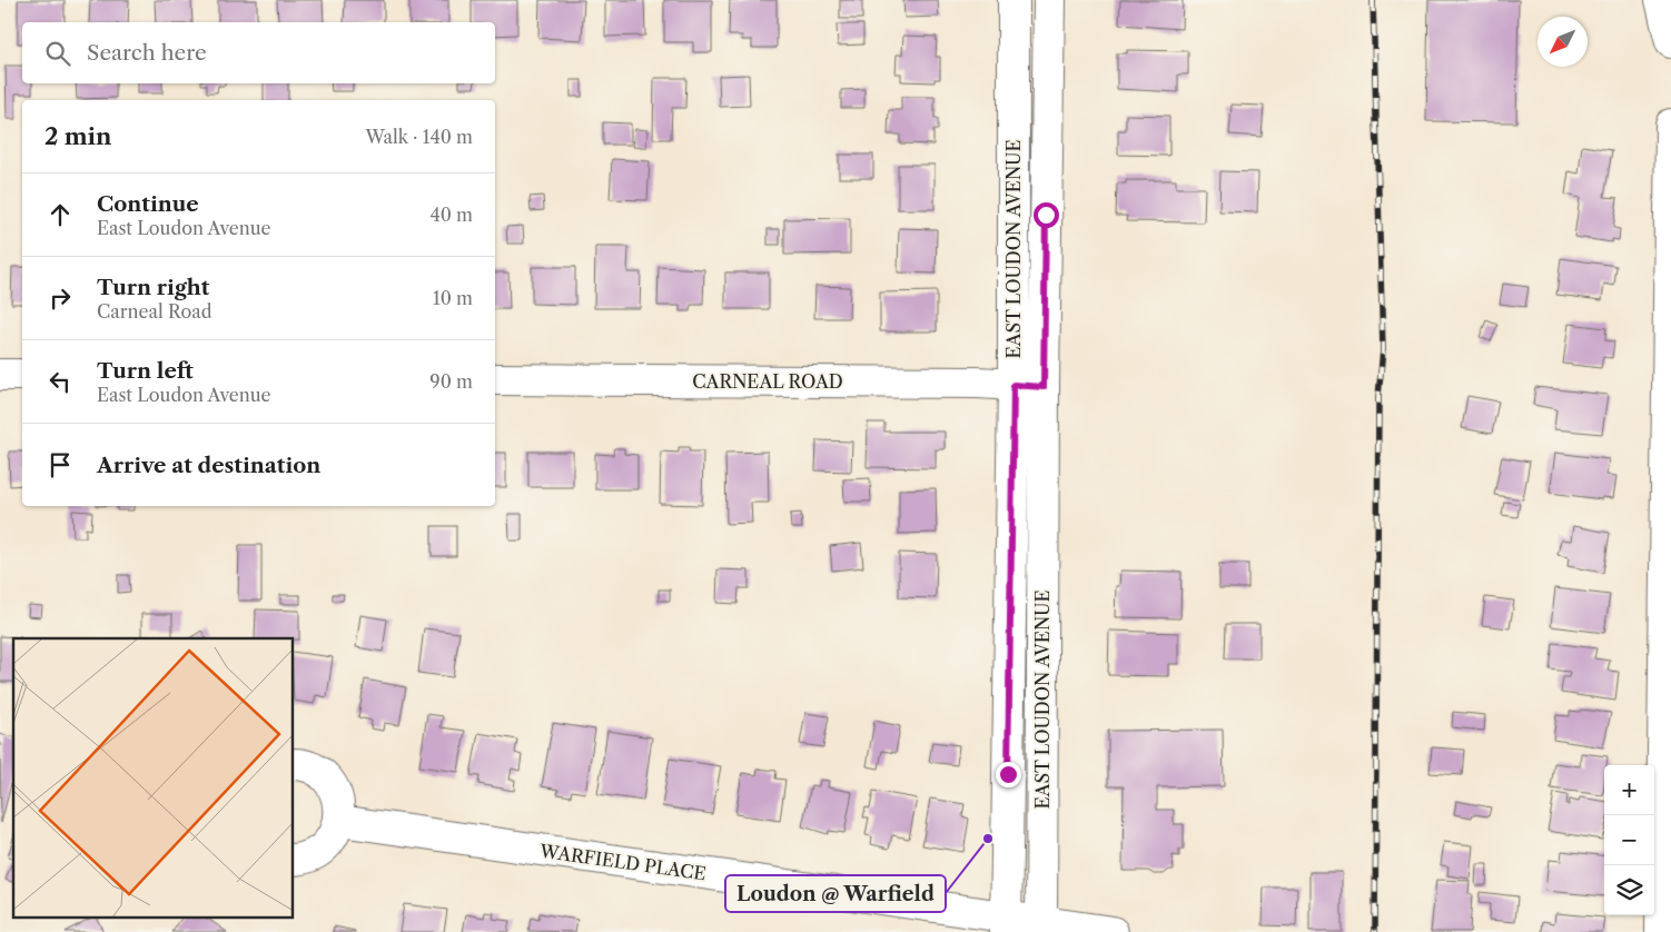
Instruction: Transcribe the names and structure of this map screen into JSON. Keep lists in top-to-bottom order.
{
  "streets": {
    "street": ["EAST LOUDON AVENUE", "CARNEAL ROAD", "WARFIELD PLACE"]
  },
  "crossings": [
    ["EAST LOUDON AVENUE", "CARNEAL ROAD"],
    ["EAST LOUDON AVENUE", "WARFIELD PLACE"]
  ],
  "places": ["Loudon @ Warfield"],
  "north": "bottom left",
  "page": {
    "search": "Search here",
    "heading": ["2 min", "Walk · 140 m"],
    "list": [
      ["Continue", "East Loudon Avenue", "40 m"],
      ["Turn right", "Carneal Road", "10 m"],
      ["Turn left", "East Loudon Avenue", "90 m"],
      "Arrive at destination"
    ],
    "map_buttons": ["+", "−"]
  }
}
